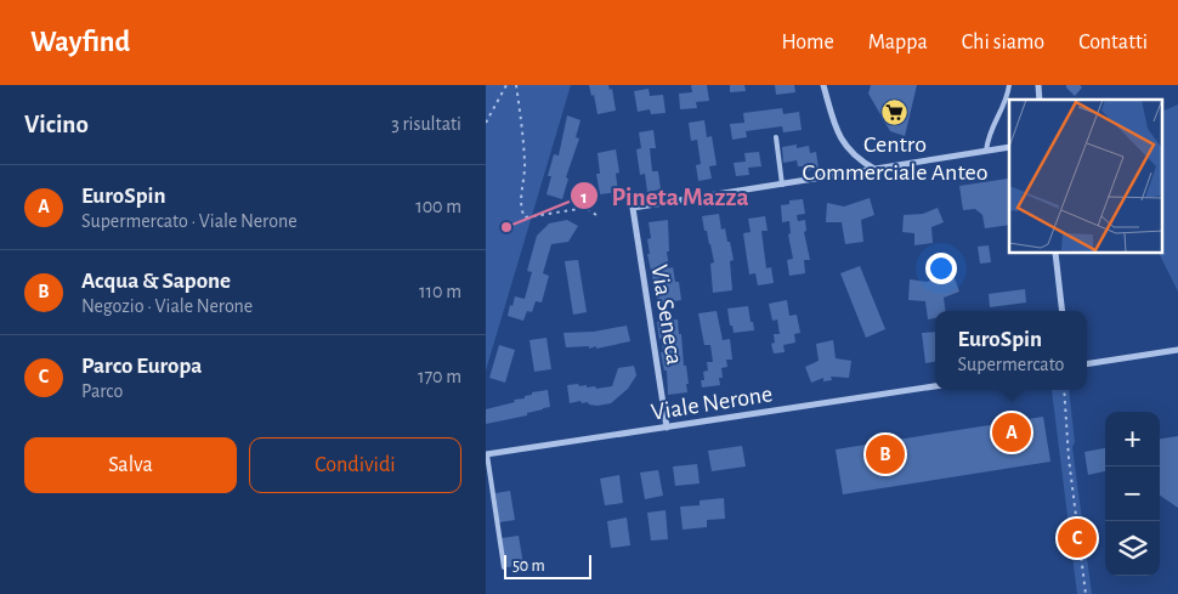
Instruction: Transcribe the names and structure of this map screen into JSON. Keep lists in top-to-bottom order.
{
  "streets": {
    "street": ["Via Seneca", "Viale Nerone"]
  },
  "crossings": [
    ["Via Seneca", "Viale Nerone"]
  ],
  "places": {
    "supermarket": ["Centro Commerciale Anteo"],
    "other": ["Pineta Mazza"]
  },
  "scale_bar": "50 m",
  "page": {
    "header": "Wayfind",
    "nav": [
      "Home",
      "Mappa",
      "Chi siamo",
      "Contatti"
    ],
    "heading": ["Vicino", "3 risultati"],
    "list": [
      {
        "mark": "A",
        "name": "EuroSpin",
        "note": "Supermercato · Viale Nerone",
        "value": "100 m"
      },
      {
        "mark": "B",
        "name": "Acqua & Sapone",
        "note": "Negozio · Viale Nerone",
        "value": "110 m"
      },
      {
        "mark": "C",
        "name": "Parco Europa",
        "note": "Parco",
        "value": "170 m"
      }
    ],
    "popup": ["EuroSpin", "Supermercato"],
    "pins": ["A", "B", "C"],
    "map_buttons": ["+", "−"],
    "buttons": ["Salva", "Condividi"],
    "scale": "50 m"
  }
}
